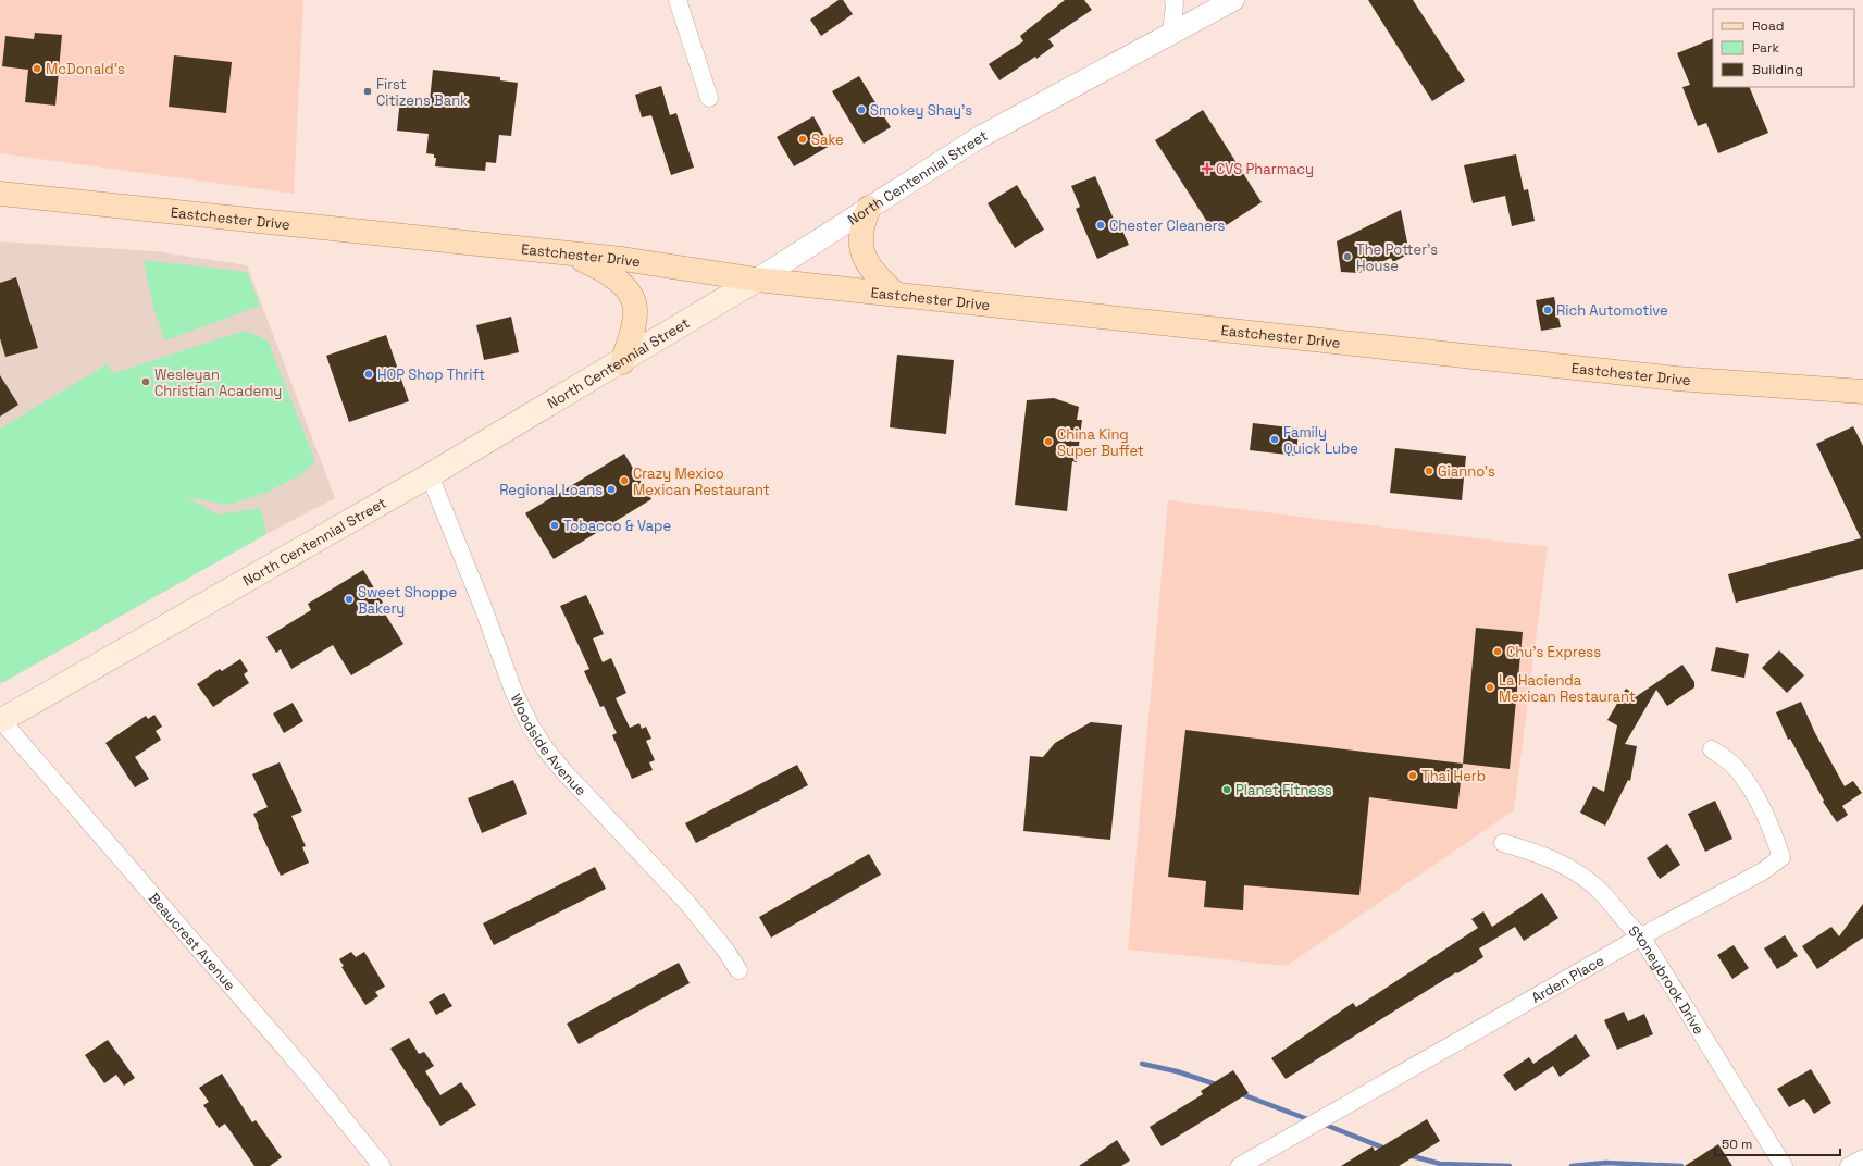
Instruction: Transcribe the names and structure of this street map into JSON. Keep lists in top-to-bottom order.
{
  "streets": {
    "main road": ["North Centennial Street", "Eastchester Drive"],
    "street": [
      "Woodside Avenue",
      "Beaucrest Avenue",
      "Arden Place",
      "Stoneybrook Drive"
    ]
  },
  "crossings": [
    ["North Centennial Street", "Eastchester Drive"],
    ["North Centennial Street", "Woodside Avenue"],
    ["North Centennial Street", "Beaucrest Avenue"],
    ["Arden Place", "Stoneybrook Drive"]
  ],
  "places": {
    "other": [
      "McDonald's",
      "First Citizens Bank",
      "Smokey Shay's",
      "Sake",
      "Chester Cleaners",
      "The Potter's House",
      "Rich Automotive",
      "HOP Shop Thrift",
      "Wesleyan Christian Academy",
      "Family Quick Lube",
      "China King Super Buffet",
      "Gianno's",
      "Crazy Mexico Mexican Restaurant",
      "Regional Loans",
      "Tobacco & Vape",
      "Sweet Shoppe Bakery",
      "Chu's Express",
      "La Hacienda Mexican Restaurant",
      "Thai Herb",
      "Planet Fitness"
    ],
    "health": ["CVS Pharmacy"]
  },
  "legend": ["Road", "Park", "Building"],
  "scale_bar": "50 m"
}
